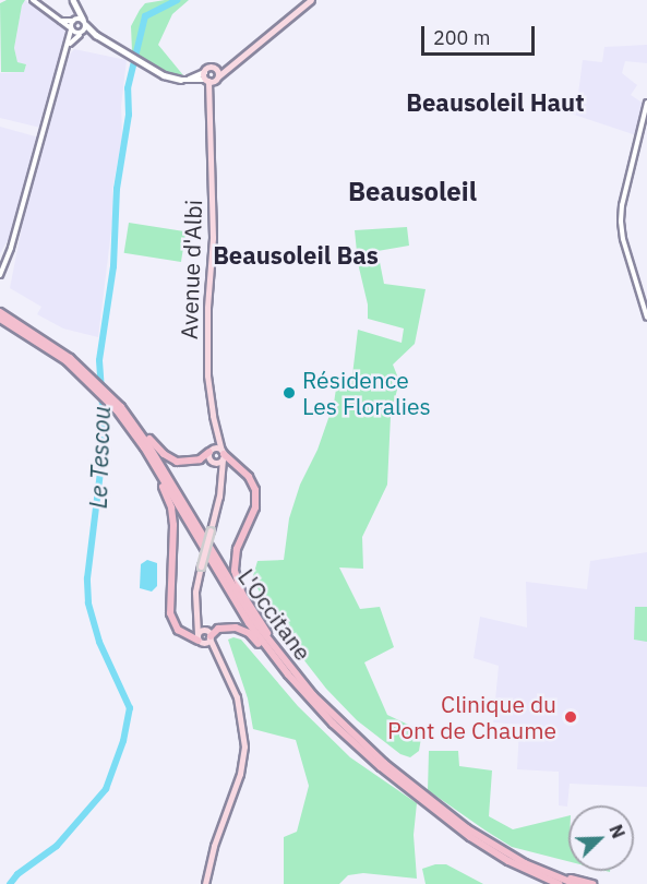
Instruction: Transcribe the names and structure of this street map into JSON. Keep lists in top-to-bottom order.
{
  "streets": {
    "highway": ["L'Occitane"],
    "main road": ["Avenue d'Albi"]
  },
  "districts": ["Beausoleil Haut", "Beausoleil", "Beausoleil Bas"],
  "water": ["Le Tescou"],
  "places": ["Résidence Les Floralies", "Clinique du Pont de Chaume"],
  "scale_bar": "200 m",
  "north": "top right"
}
